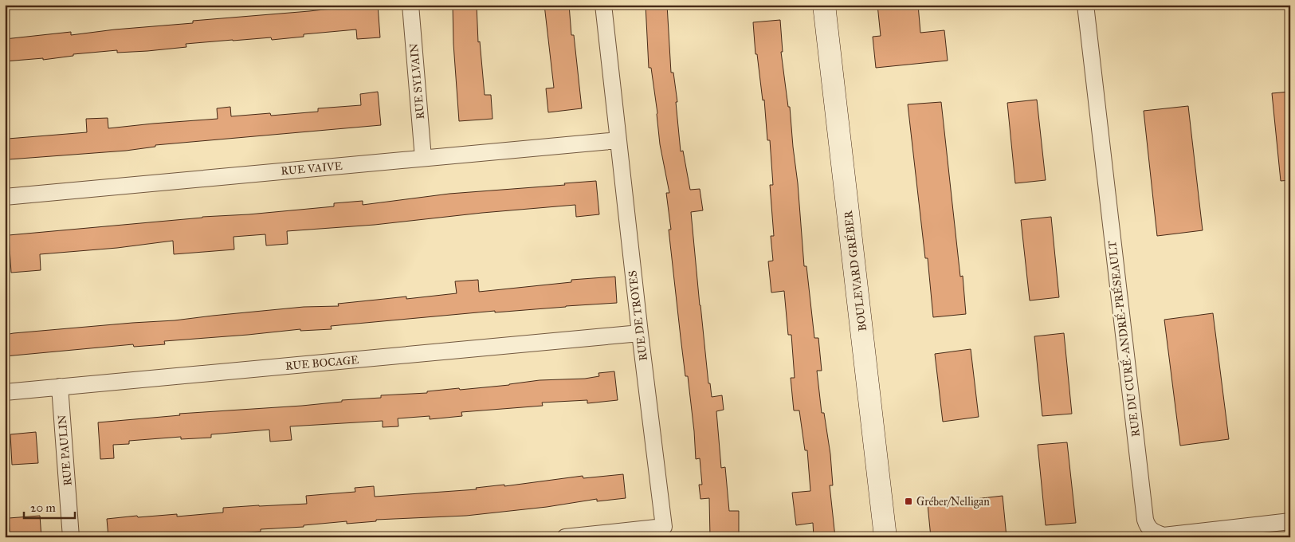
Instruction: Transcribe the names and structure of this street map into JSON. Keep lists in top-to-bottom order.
{
  "streets": {
    "main road": ["BOULEVARD GRÉBER"],
    "street": [
      "RUE SYLVAIN",
      "RUE VAIVE",
      "RUE DE TROYES",
      "RUE DU CURÉ-ANDRÉ-PRÉSEAULT",
      "RUE BOCAGE",
      "RUE PAULIN"
    ]
  },
  "crossings": [
    ["RUE SYLVAIN", "RUE VAIVE"],
    ["RUE VAIVE", "RUE DE TROYES"],
    ["RUE DE TROYES", "RUE BOCAGE"],
    ["RUE BOCAGE", "RUE PAULIN"]
  ],
  "places": {
    "transit": ["Gréber/Nelligan"]
  },
  "scale_bar": "20 m"
}
